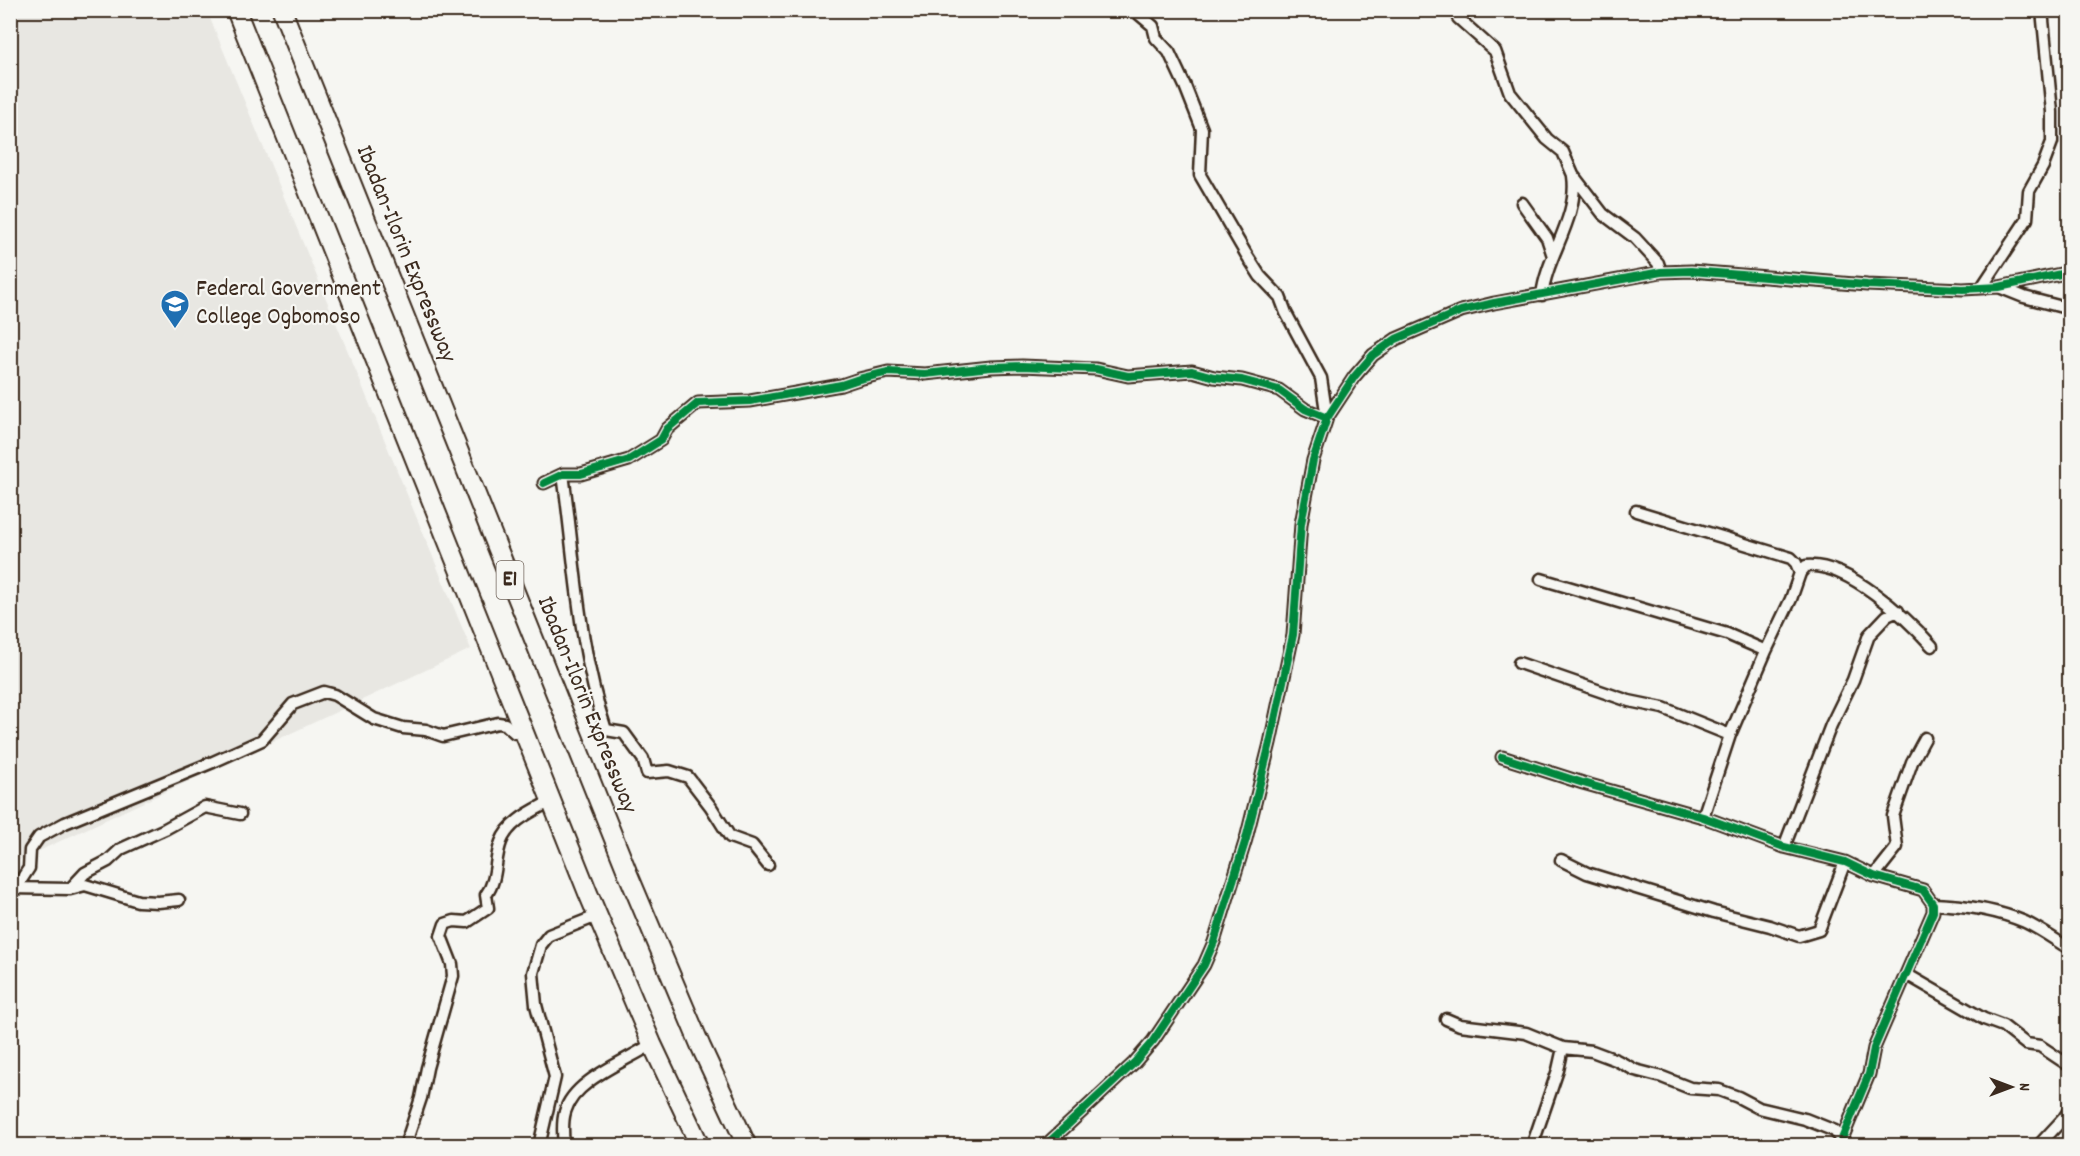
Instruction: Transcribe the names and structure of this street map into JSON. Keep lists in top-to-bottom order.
{
  "streets": {
    "highway": ["Ibadan-Ilorin Expressway", "E1"]
  },
  "places": {
    "school or university": ["Federal Government College Ogbomoso"]
  },
  "north": "right"
}
